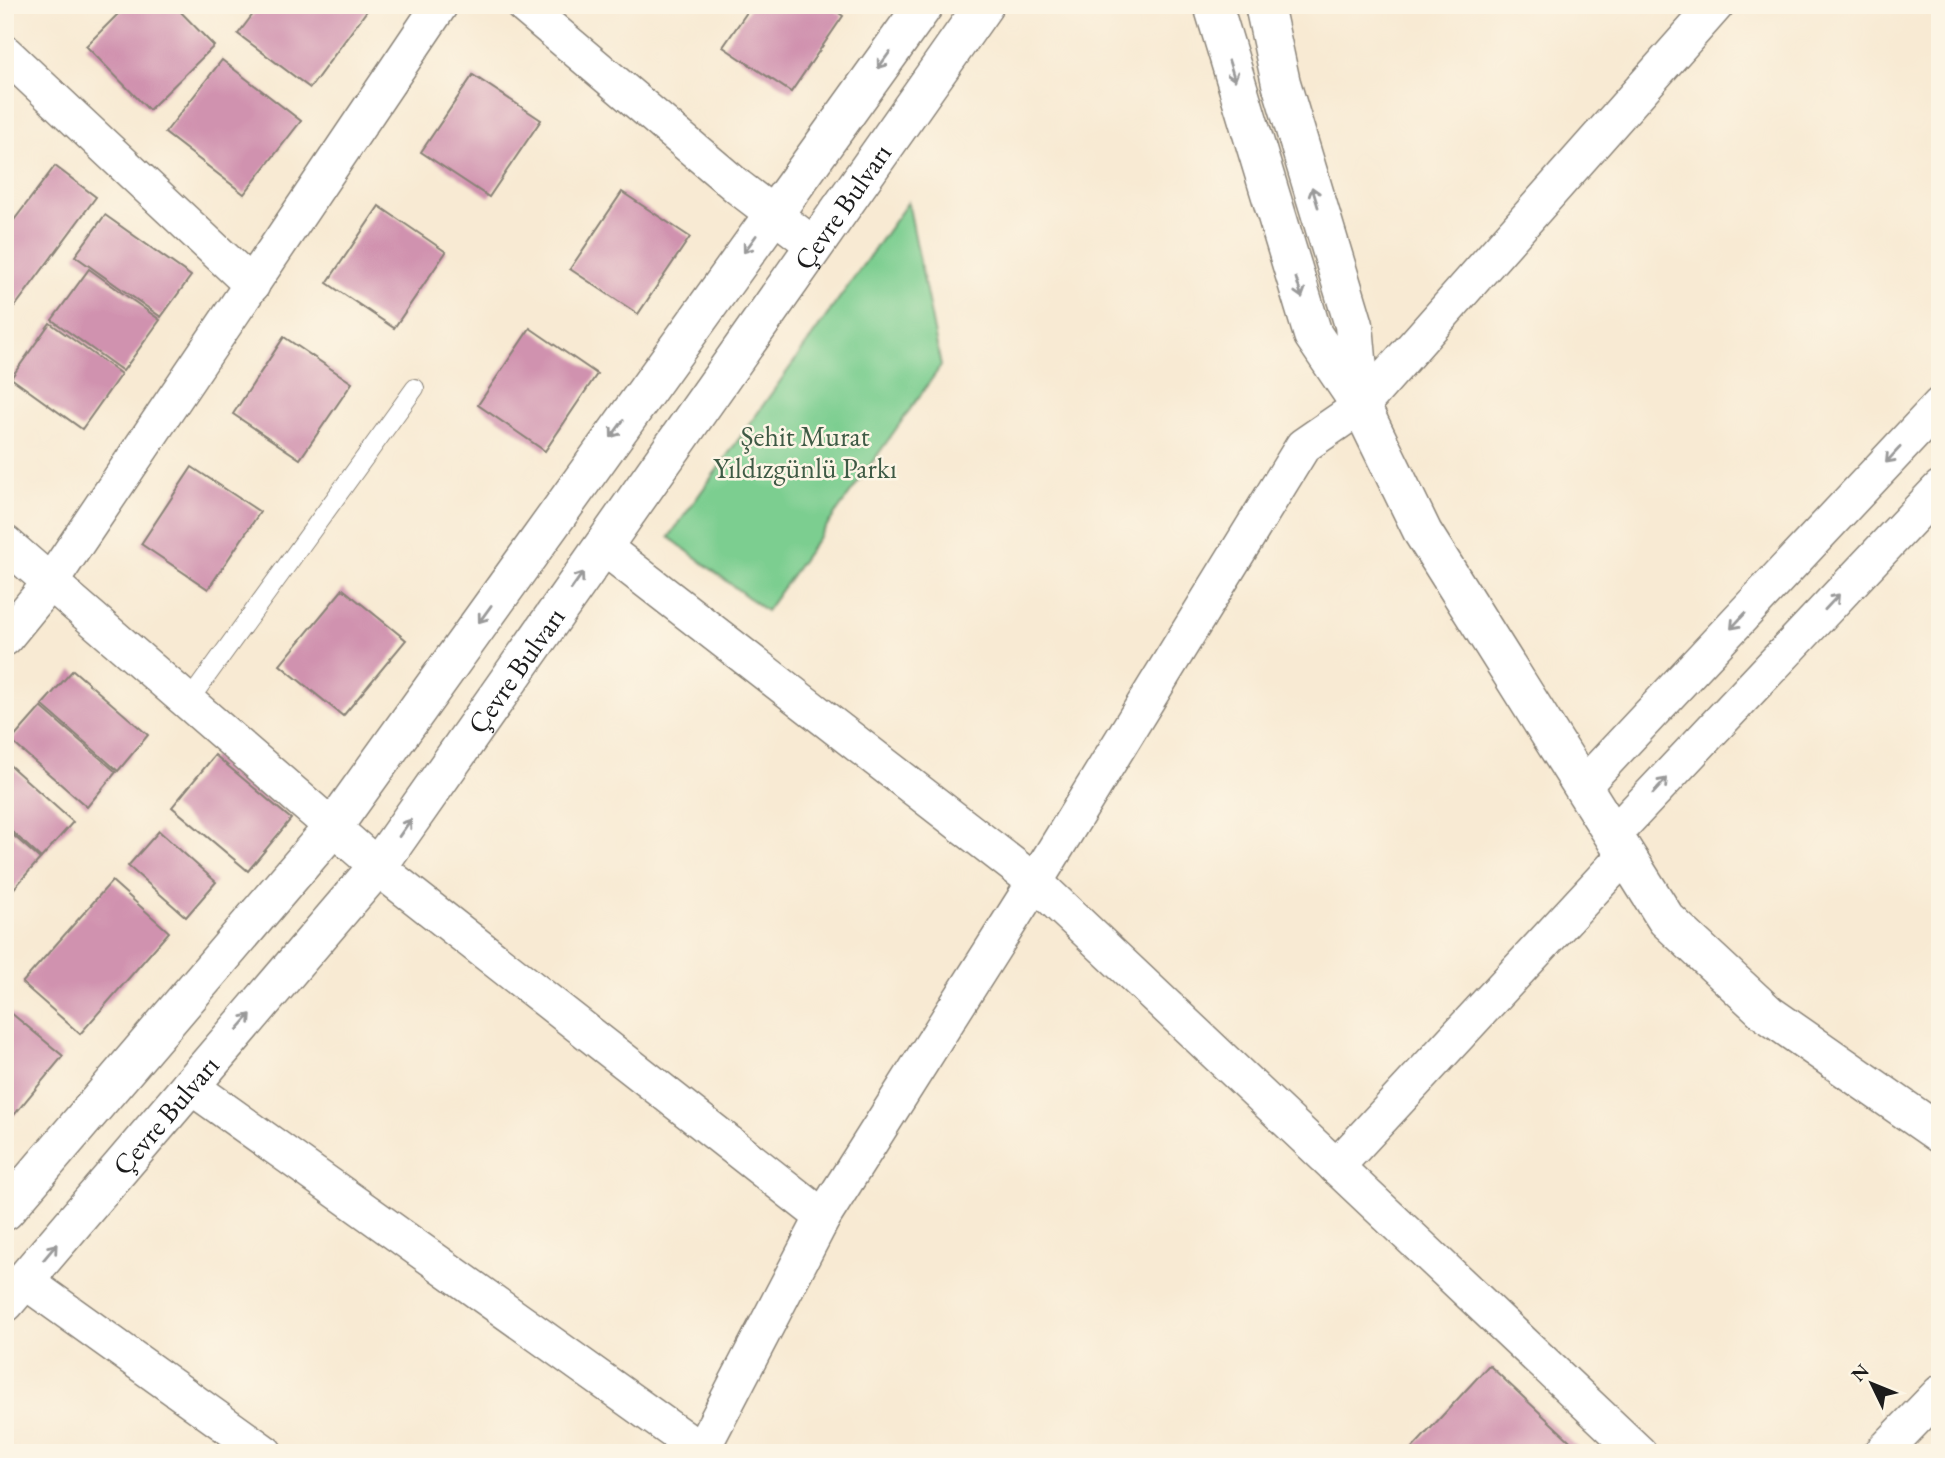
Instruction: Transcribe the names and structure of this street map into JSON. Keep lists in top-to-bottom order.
{
  "streets": {
    "main road": ["Çevre Bulvarı"]
  },
  "parks": ["Şehit Murat Yıldızgünlü Parkı"],
  "north": "top left"
}
